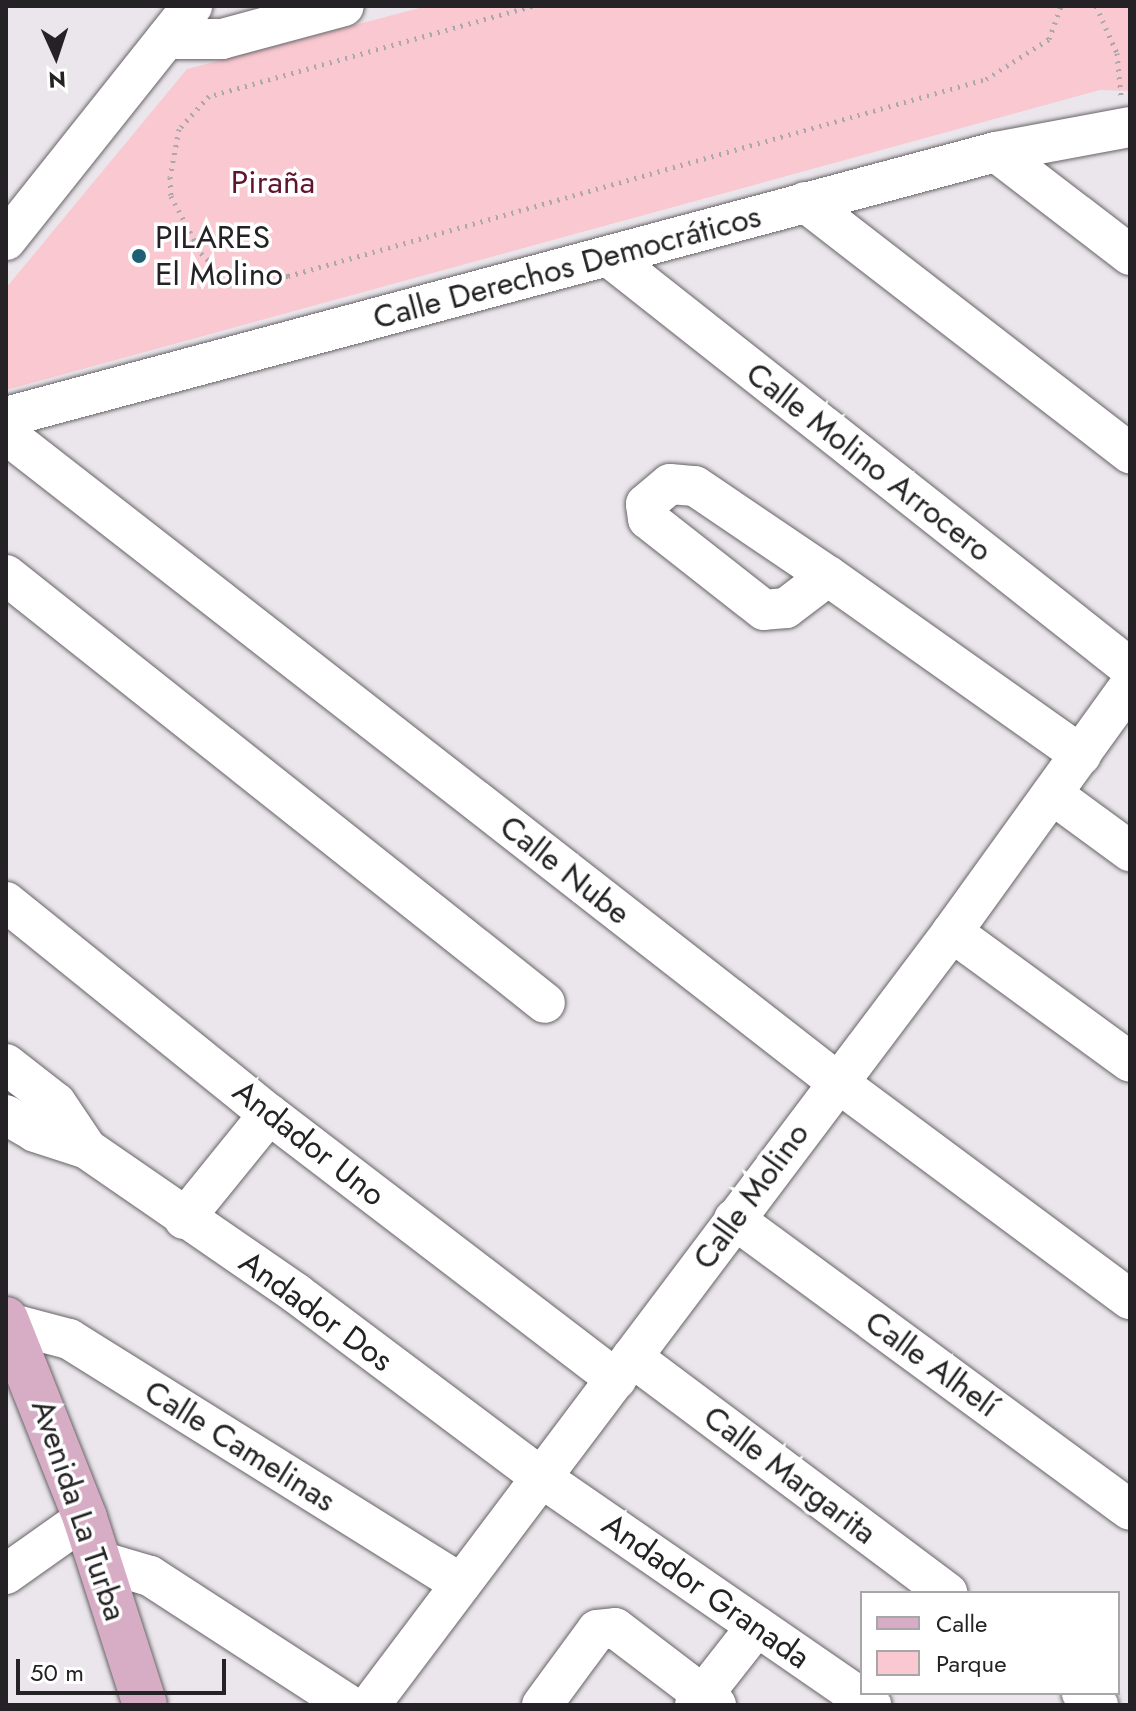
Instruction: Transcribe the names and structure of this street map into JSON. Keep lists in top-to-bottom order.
{
  "streets": {
    "main road": ["Avenida La Turba"],
    "street": [
      "Calle Derechos Democráticos",
      "Calle Molino Arrocero",
      "Calle Nube",
      "Andador Uno",
      "Calle Molino",
      "Andador Dos",
      "Calle Alhelí",
      "Calle Camelinas",
      "Calle Margarita",
      "Andador Granada"
    ]
  },
  "crossings": [
    ["Calle Derechos Democráticos", "Calle Molino Arrocero"],
    ["Calle Nube", "Calle Molino"],
    ["Andador Uno", "Calle Molino"],
    ["Andador Uno", "Calle Margarita"],
    ["Calle Molino", "Andador Dos"],
    ["Calle Molino", "Calle Alhelí"],
    ["Calle Molino", "Calle Camelinas"],
    ["Calle Molino", "Calle Margarita"],
    ["Calle Molino", "Andador Granada"],
    ["Andador Dos", "Andador Granada"],
    ["Calle Camelinas", "Avenida La Turba"]
  ],
  "parks": ["Piraña"],
  "places": ["PILARES El Molino"],
  "legend": ["Calle", "Parque"],
  "scale_bar": "50 m",
  "north": "bottom"
}
